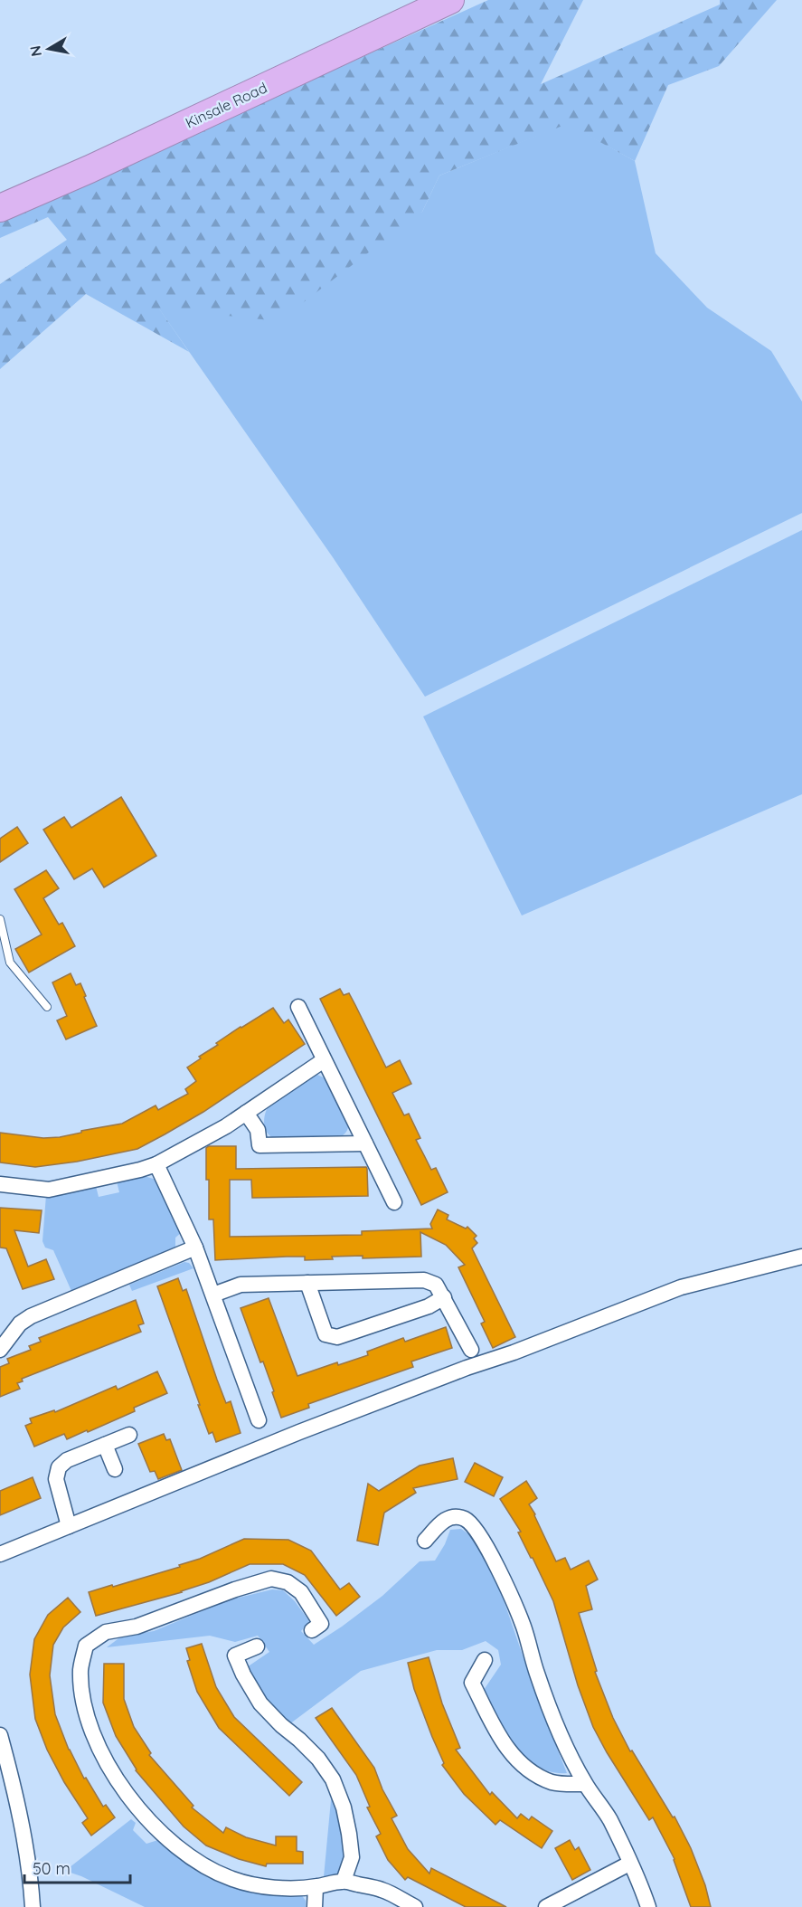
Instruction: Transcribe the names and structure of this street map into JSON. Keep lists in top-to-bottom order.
{
  "streets": {
    "highway": ["Kinsale Road"]
  },
  "scale_bar": "50 m",
  "north": "left"
}
